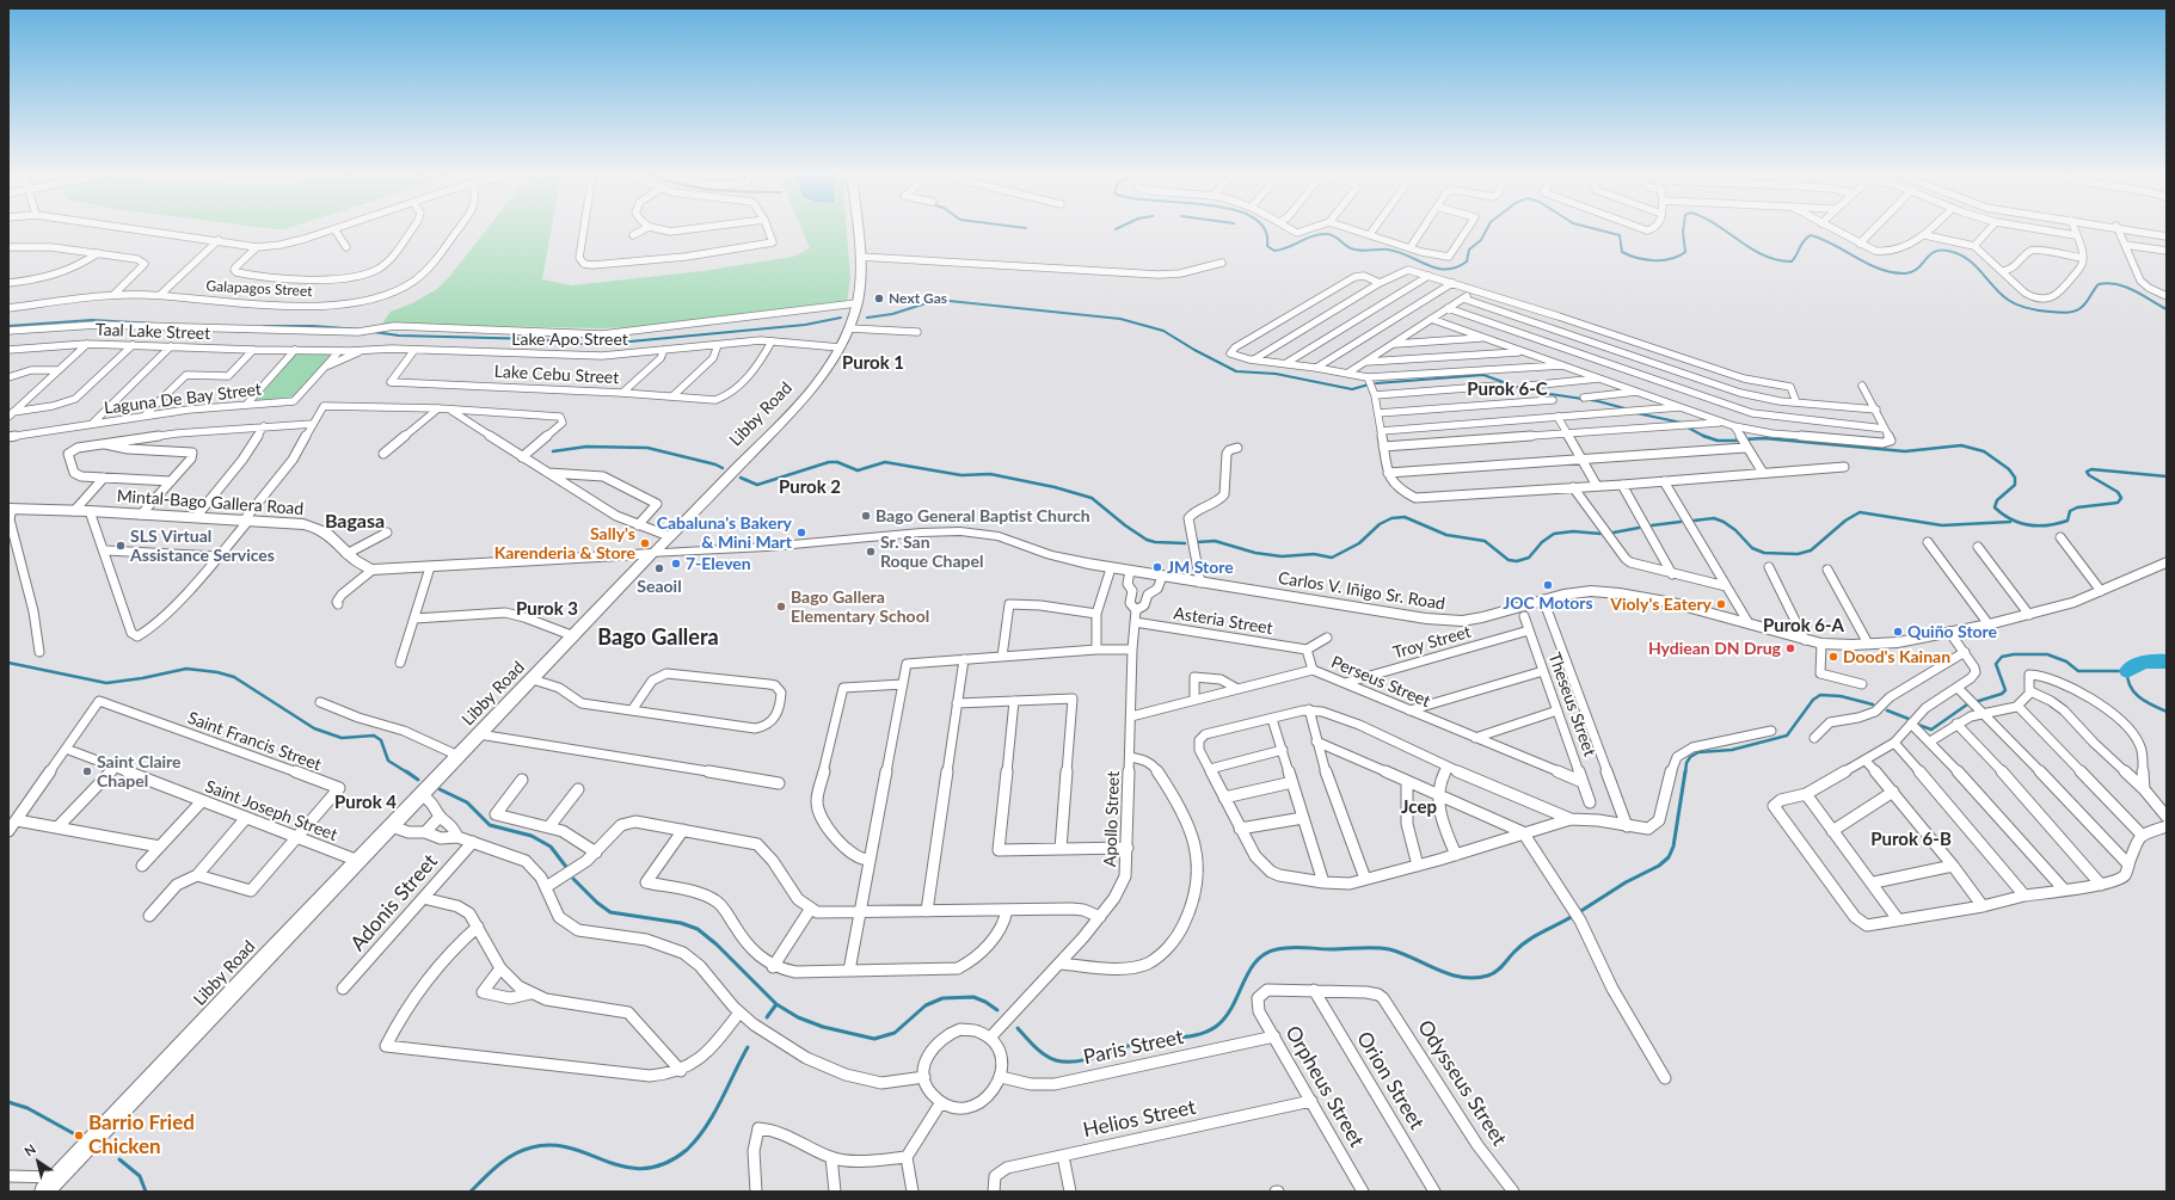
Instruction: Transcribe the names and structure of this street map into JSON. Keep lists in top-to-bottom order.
{
  "streets": {
    "main road": ["Libby Road", "Mintal-Bago Gallera Road", "Carlos V. Iñigo Sr. Road"],
    "street": [
      "Galapagos Street",
      "Taal Lake Street",
      "Lake Apo Street",
      "Lake Cebu Street",
      "Laguna De Bay Street",
      "Asteria Street",
      "Troy Street",
      "Perseus Street",
      "Theseus Street",
      "Saint Francis Street",
      "Saint Joseph Street",
      "Apollo Street",
      "Adonis Street",
      "Paris Street",
      "Orion Street",
      "Odysseus Street",
      "Orpheus Street",
      "Helios Street"
    ]
  },
  "crossings": [
    ["Taal Lake Street", "Lake Apo Street"],
    ["Taal Lake Street", "Laguna De Bay Street"],
    ["Lake Apo Street", "Lake Cebu Street"],
    ["Lake Apo Street", "Laguna De Bay Street"],
    ["Lake Apo Street", "Libby Road"],
    ["Libby Road", "Mintal-Bago Gallera Road"],
    ["Libby Road", "Carlos V. Iñigo Sr. Road"],
    ["Libby Road", "Saint Joseph Street"],
    ["Mintal-Bago Gallera Road", "Carlos V. Iñigo Sr. Road"],
    ["Carlos V. Iñigo Sr. Road", "Apollo Street"],
    ["Asteria Street", "Apollo Street"],
    ["Troy Street", "Perseus Street"],
    ["Troy Street", "Theseus Street"],
    ["Perseus Street", "Theseus Street"],
    ["Perseus Street", "Apollo Street"],
    ["Saint Francis Street", "Saint Joseph Street"],
    ["Apollo Street", "Paris Street"],
    ["Paris Street", "Orpheus Street"],
    ["Orion Street", "Odysseus Street"],
    ["Orion Street", "Orpheus Street"],
    ["Odysseus Street", "Orpheus Street"],
    ["Orpheus Street", "Helios Street"]
  ],
  "districts": [
    "Purok 1",
    "Purok 6-C",
    "Purok 2",
    "Bagasa",
    "Purok 3",
    "Purok 6-A",
    "Bago Gallera",
    "Purok 4",
    "Jcep",
    "Purok 6-B"
  ],
  "places": [
    "Next Gas",
    "Bago General Baptist Church",
    "Cabaluna's Bakery & Mini Mart",
    "Sally's Karenderia & Store",
    "SLS Virtual Assistance Services",
    "Sr. San Roque Chapel",
    "7-Eleven",
    "JM Store",
    "Seaoil",
    "JOC Motors",
    "Violy's Eatery",
    "Bago Gallera Elementary School",
    "Quiño Store",
    "Hydiean DN Drug",
    "Dood's Kainan",
    "Saint Claire Chapel",
    "Barrio Fried Chicken"
  ],
  "north": "top left"
}
